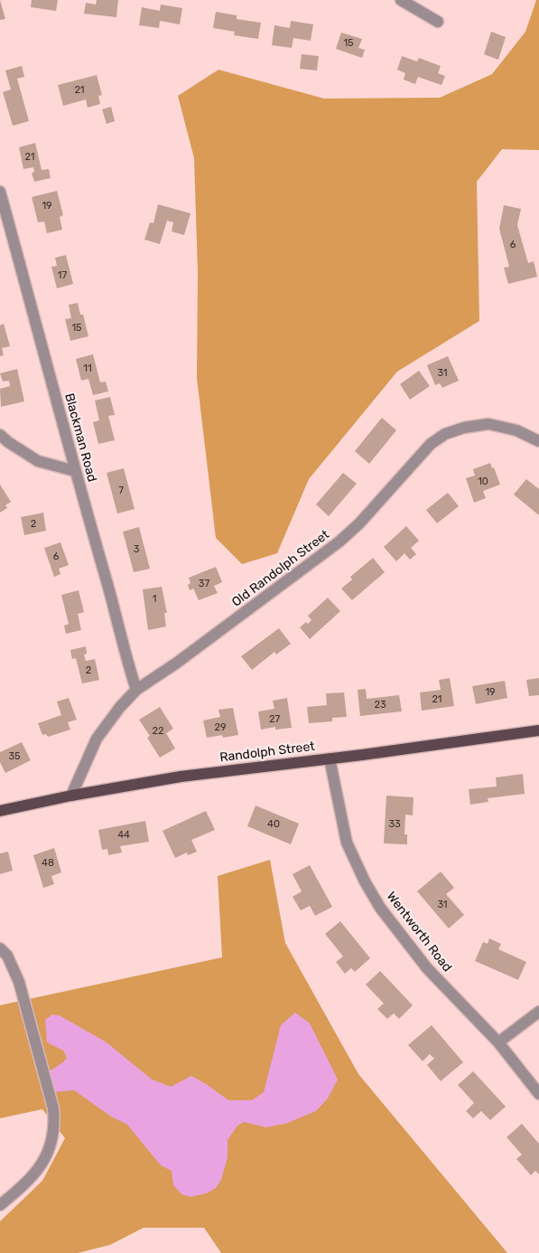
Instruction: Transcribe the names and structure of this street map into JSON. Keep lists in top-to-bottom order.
{
  "streets": {
    "main road": ["Randolph Street"],
    "street": ["Blackman Road", "Old Randolph Street", "Wentworth Road"]
  },
  "crossings": [
    ["Blackman Road", "Old Randolph Street"],
    ["Old Randolph Street", "Randolph Street"],
    ["Randolph Street", "Wentworth Road"]
  ],
  "house_numbers": [
    "15",
    "21",
    "21",
    "19",
    "6",
    "17",
    "15",
    "11",
    "31",
    "10",
    "7",
    "2",
    "3",
    "6",
    "37",
    "1",
    "2",
    "19",
    "21",
    "23",
    "27",
    "29",
    "22",
    "35",
    "40",
    "33",
    "44",
    "48",
    "31"
  ]
}
